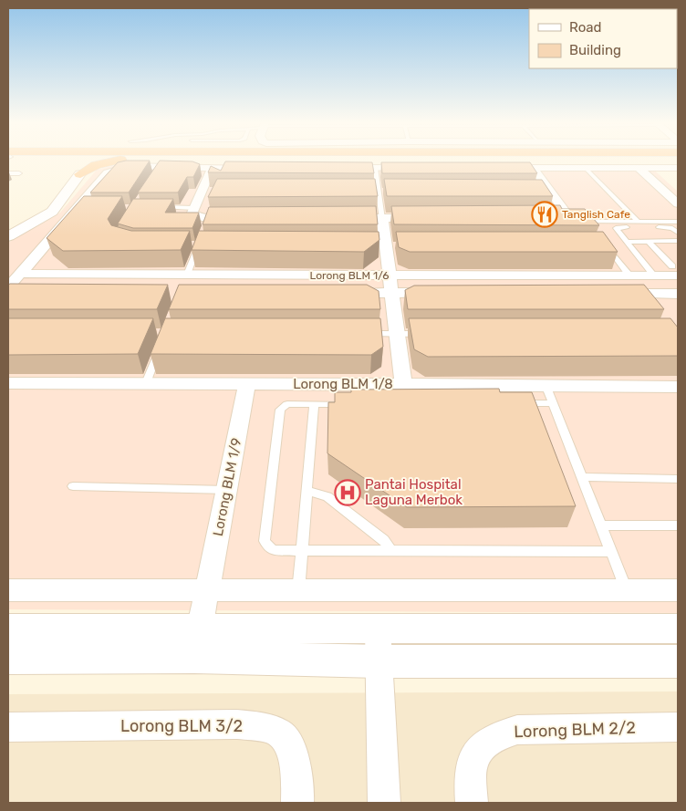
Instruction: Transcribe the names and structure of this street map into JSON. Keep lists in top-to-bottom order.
{
  "streets": {
    "street": [
      "Lorong BLM 1/6",
      "Lorong BLM 1/8",
      "Lorong BLM 1/9",
      "Lorong BLM 3/2",
      "Lorong BLM 2/2"
    ]
  },
  "crossings": [
    ["Lorong BLM 1/8", "Lorong BLM 1/9"]
  ],
  "places": {
    "restaurant": ["Tanglish Cafe"],
    "hospital": ["Pantai Hospital Laguna Merbok"]
  },
  "legend": ["Road", "Building"]
}
